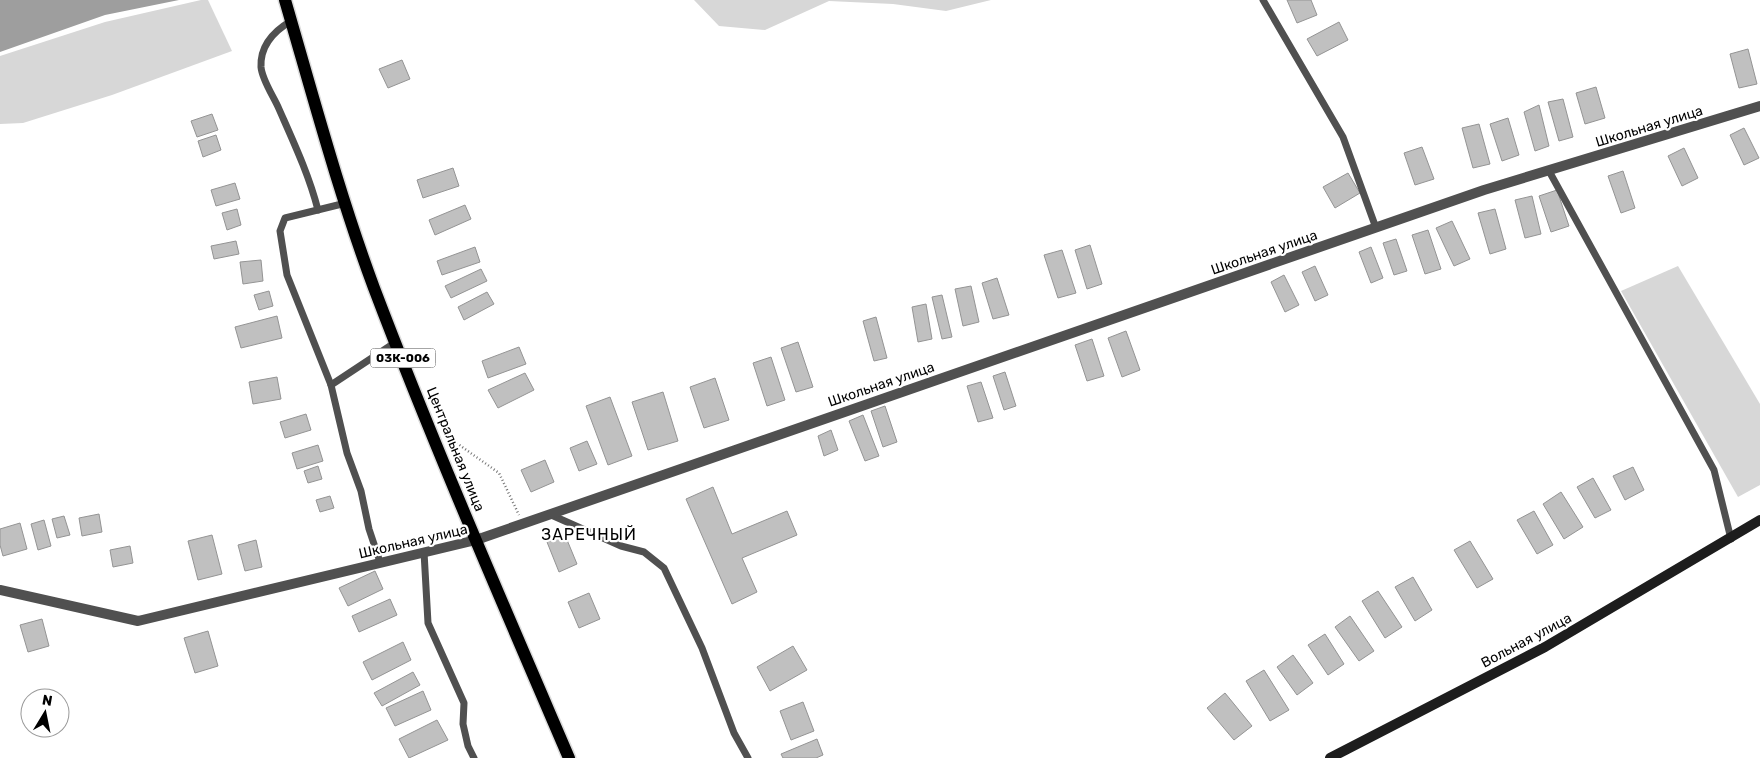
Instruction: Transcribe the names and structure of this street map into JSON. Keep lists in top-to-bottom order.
{
  "streets": {
    "main road": ["03К-006", "Центральная улица"],
    "street": ["Школьная улица", "Вольная улица"]
  },
  "crossings": [
    ["Школьная улица", "Центральная улица"],
    ["03К-006", "Центральная улица"]
  ],
  "districts": ["ЗАРЕЧНЫЙ"],
  "north": "top"
}
